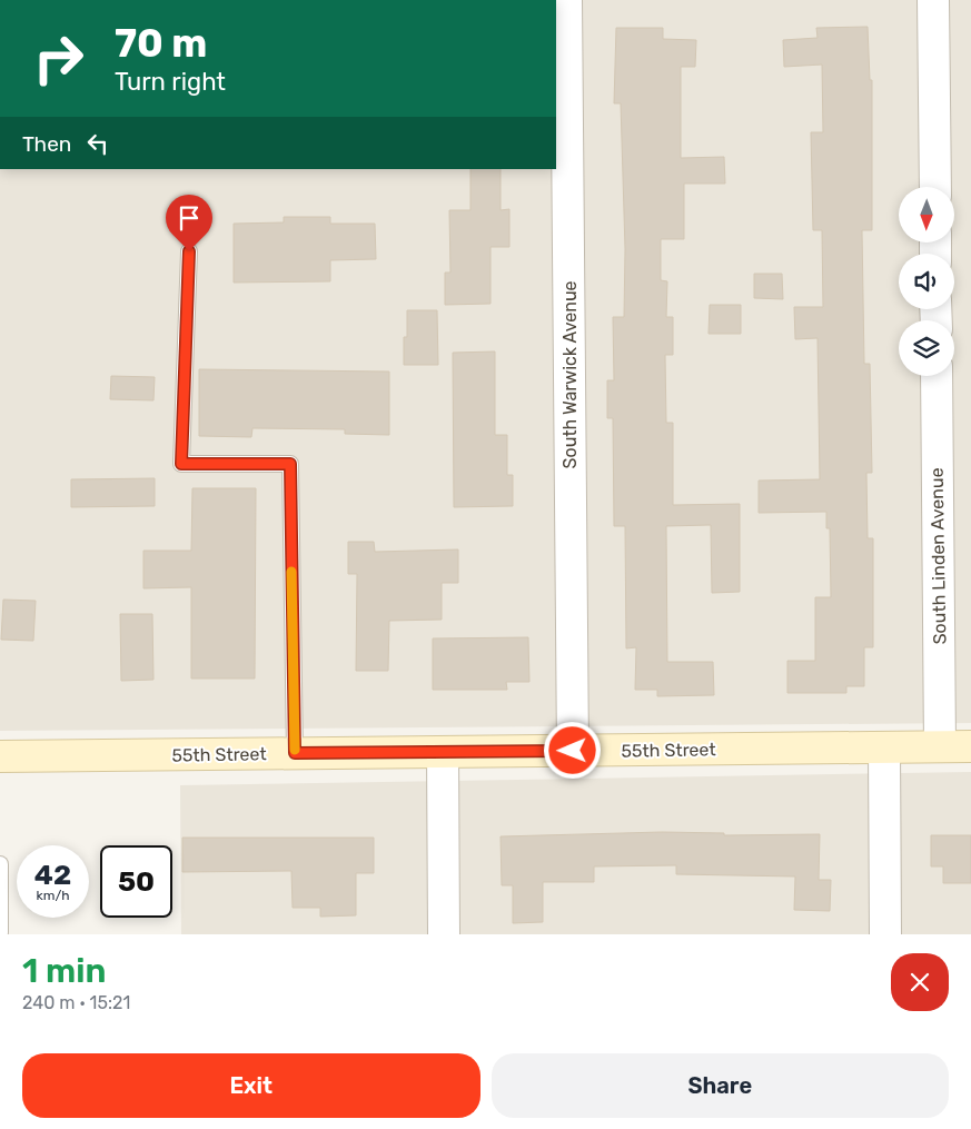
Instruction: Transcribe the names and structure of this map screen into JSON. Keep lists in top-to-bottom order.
{
  "streets": {
    "main road": ["55th Street"],
    "street": ["South Warwick Avenue", "South Linden Avenue"]
  },
  "crossings": [
    ["South Warwick Avenue", "55th Street"],
    ["South Linden Avenue", "55th Street"]
  ],
  "north": "bottom",
  "page": {
    "turn": ["70 m", "Turn right"],
    "then": "Then",
    "speed": "42 km/h",
    "limit": "50",
    "heading": ["1 min", "240 m · 15:21"],
    "buttons": ["Exit", "Share"]
  }
}
